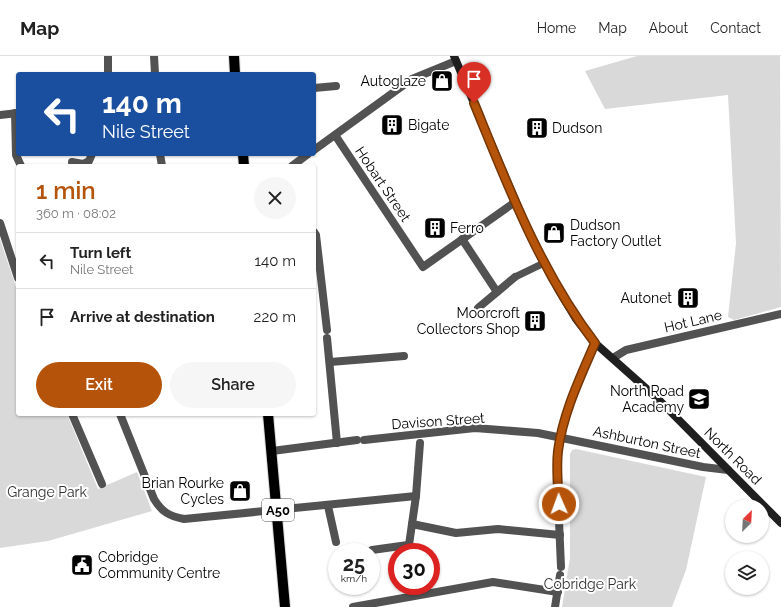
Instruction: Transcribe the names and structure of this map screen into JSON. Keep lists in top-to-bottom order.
{
  "streets": {
    "main road": ["North Road", "A50"],
    "street": [
      "Hobart Street",
      "Hot Lane",
      "Davison Street",
      "Ashburton Street"
    ]
  },
  "crossings": [
    ["Hot Lane", "North Road"],
    ["Davison Street", "Ashburton Street"],
    ["Davison Street", "A50"],
    ["Ashburton Street", "North Road"]
  ],
  "parks": ["Grange Park", "Cobridge Park"],
  "places": {
    "shop": ["Autoglaze", "Dudson Factory Outlet", "Brian Rourke Cycles"],
    "building": [
      "Bigate",
      "Dudson",
      "Ferro",
      "Autonet",
      "Moorcroft Collectors Shop"
    ],
    "school or university": ["North Road Academy"],
    "public building": ["Cobridge Community Centre"]
  },
  "north": "top right",
  "page": {
    "header": "Map",
    "nav": [
      "Home",
      "Map",
      "About",
      "Contact"
    ],
    "turn": ["140 m", "Nile Street"],
    "heading": ["1 min", "360 m · 08:02"],
    "list": [
      {
        "name": "Turn left",
        "note": "Nile Street",
        "value": "140 m"
      },
      {
        "name": "Arrive at destination",
        "value": "220 m"
      }
    ],
    "buttons": ["Exit", "Share"],
    "speed": "25 km/h",
    "limit": "30"
  }
}
